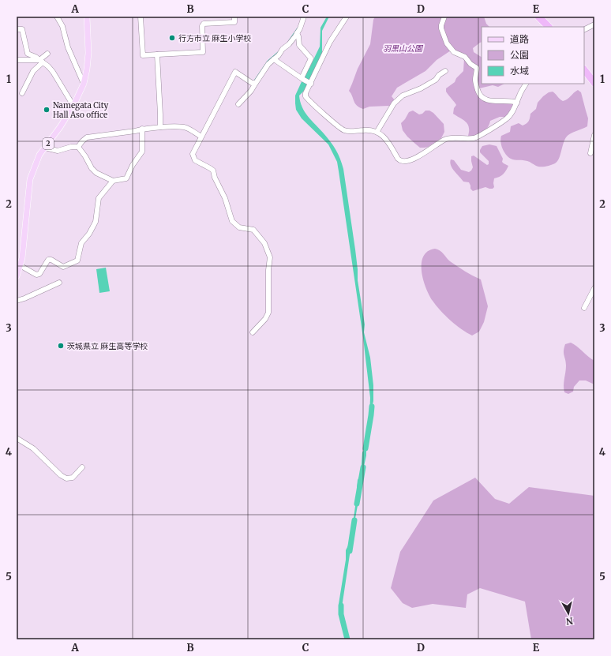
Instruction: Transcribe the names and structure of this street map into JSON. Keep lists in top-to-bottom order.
{
  "streets": {
    "main road": ["2"]
  },
  "parks": ["羽黒山公園"],
  "places": ["行方市立 麻生小学校", "Namegata City Hall Aso office", "茨城県立 麻生高等学校"],
  "legend": ["道路", "公園", "水域"],
  "north": "bottom",
  "grid": {
    "columns": [
      "A",
      "B",
      "C",
      "D",
      "E"
    ],
    "rows": [
      "1",
      "2",
      "3",
      "4",
      "5"
    ]
  }
}
